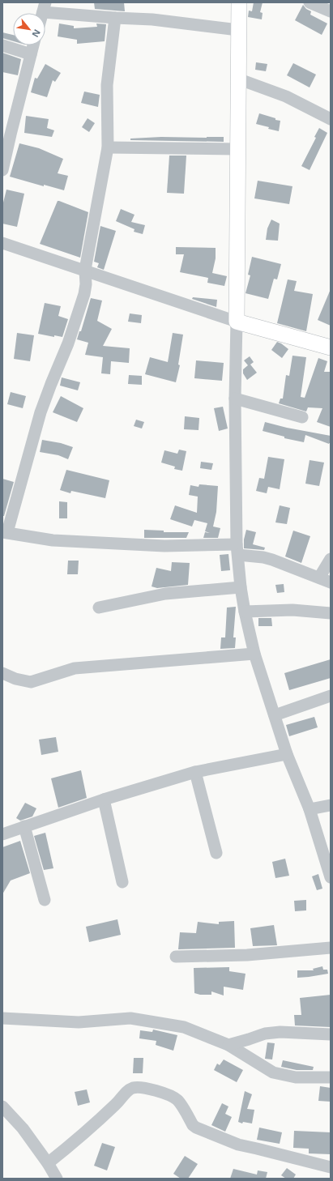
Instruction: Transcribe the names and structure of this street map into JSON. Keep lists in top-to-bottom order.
{
  "north": "bottom right"
}
